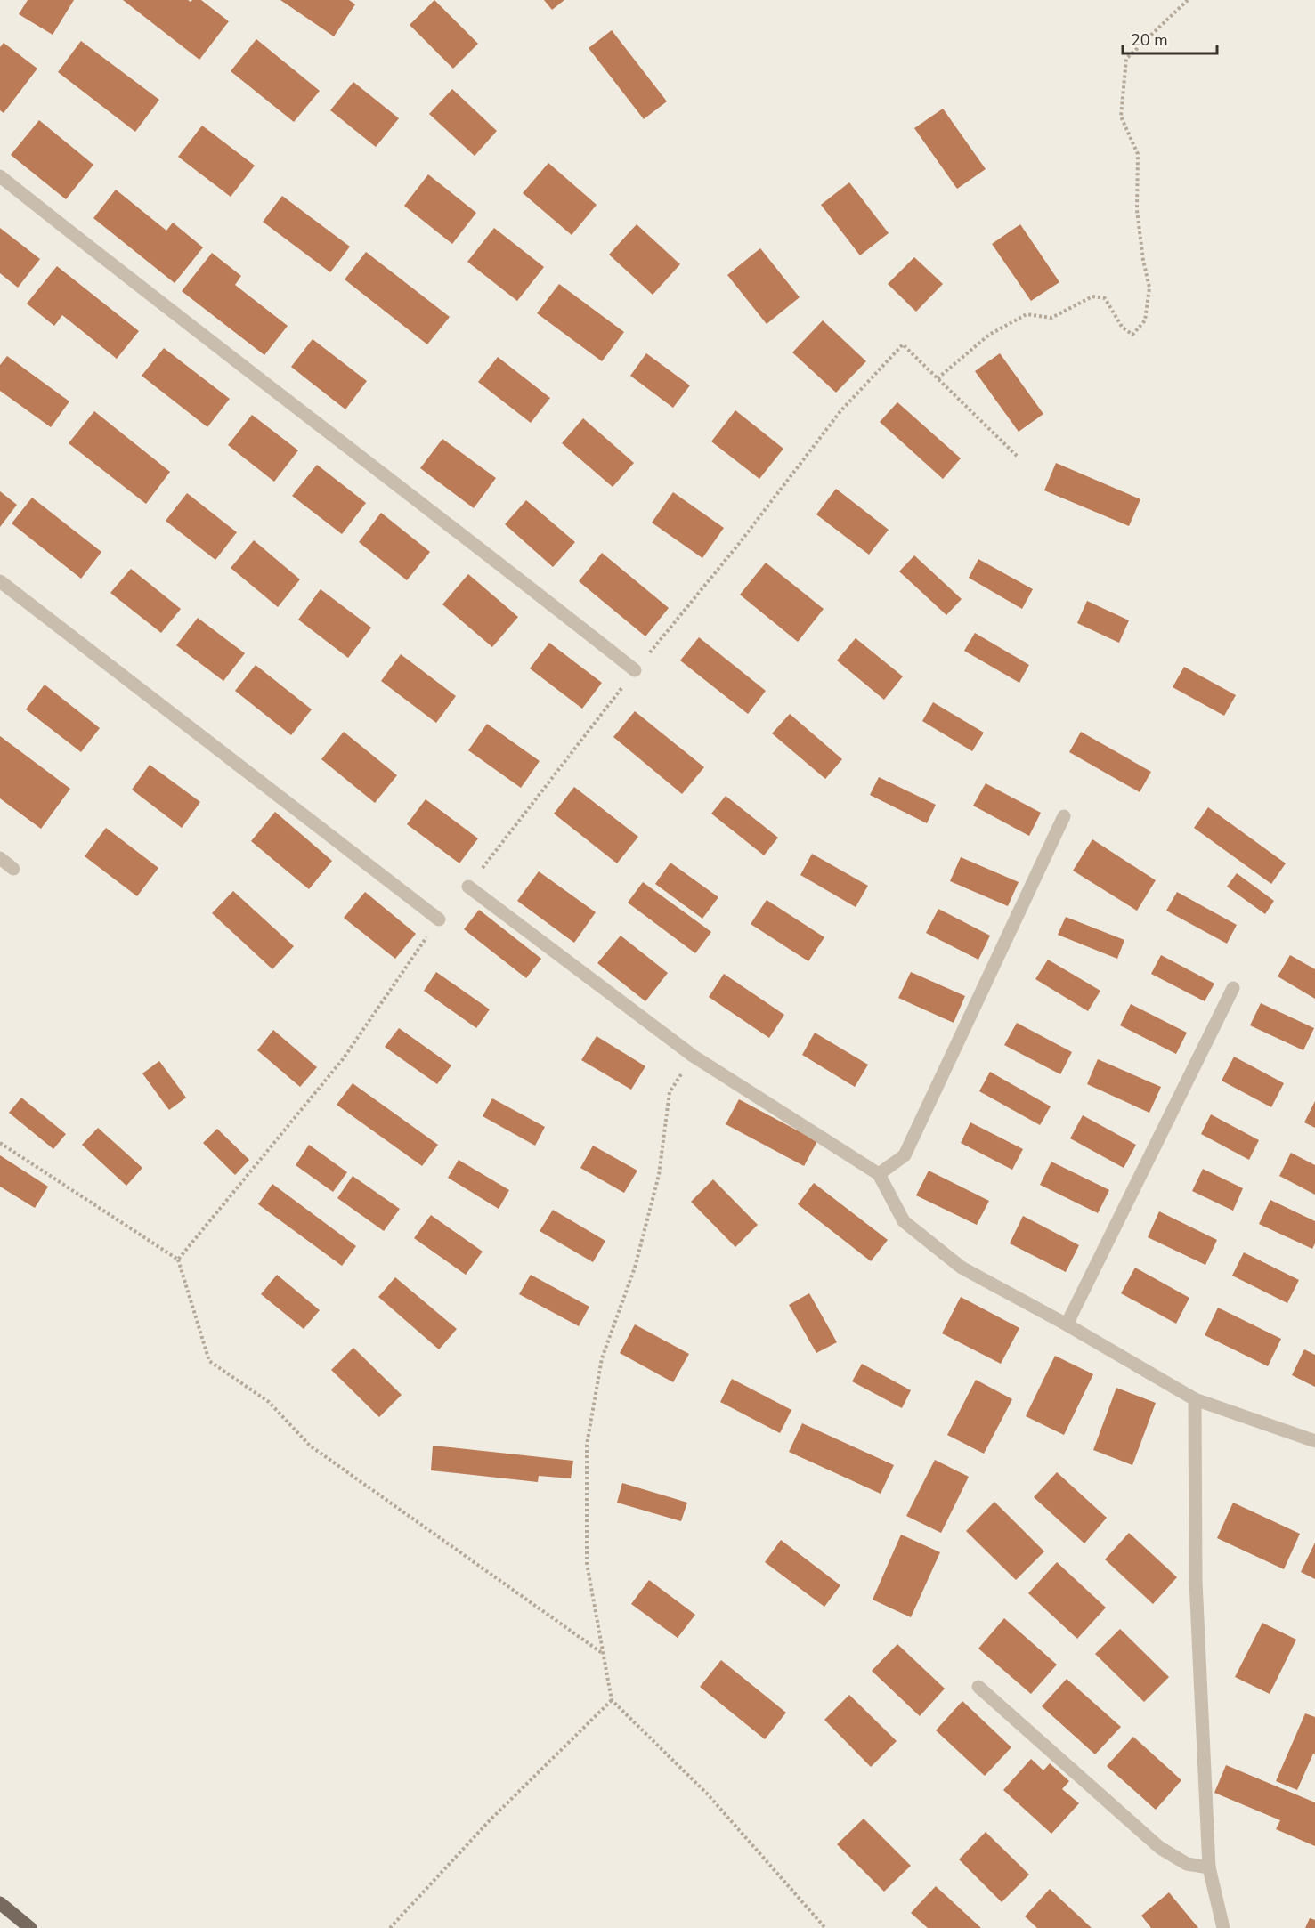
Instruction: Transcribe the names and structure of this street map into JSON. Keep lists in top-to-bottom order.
{
  "scale_bar": "20 m"
}
